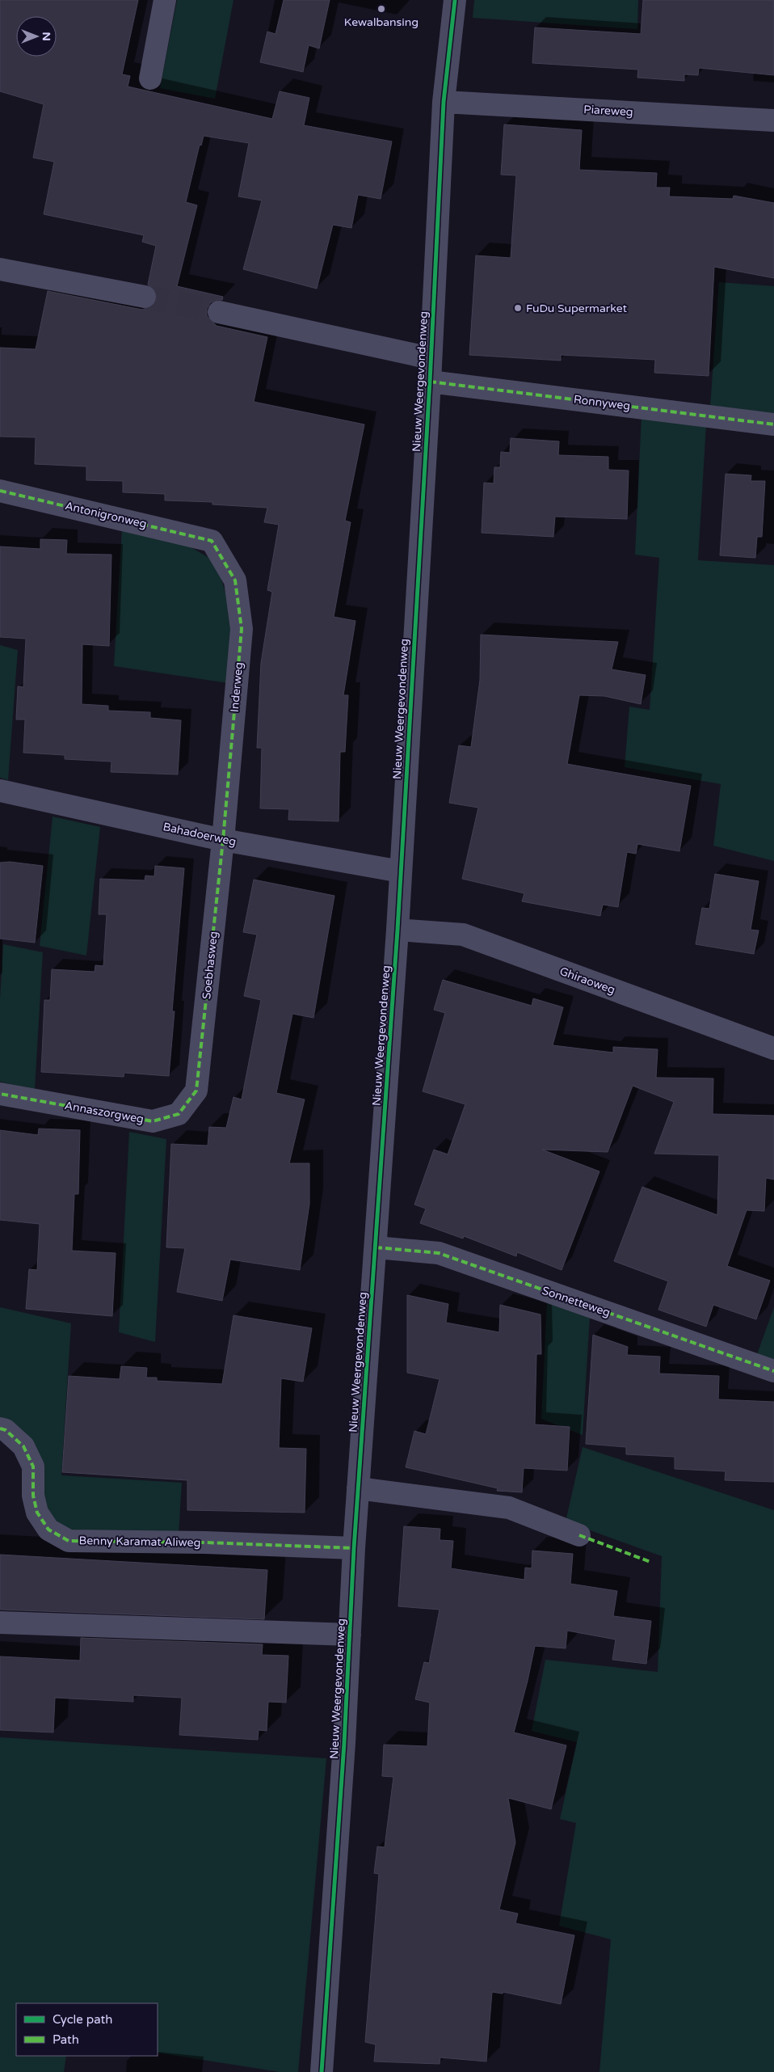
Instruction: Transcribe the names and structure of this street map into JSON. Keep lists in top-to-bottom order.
{
  "streets": {
    "street": [
      "Piareweg",
      "Nieuw Weergevondenweg",
      "Ronnyweg",
      "Antonigronweg",
      "Inderweg",
      "Bahadoerweg",
      "Soebhasweg",
      "Ghiraoweg",
      "Annaszorgweg",
      "Sonnetteweg",
      "Benny Karamat Aliweg"
    ]
  },
  "crossings": [
    ["Piareweg", "Nieuw Weergevondenweg"],
    ["Nieuw Weergevondenweg", "Ronnyweg"],
    ["Nieuw Weergevondenweg", "Bahadoerweg"],
    ["Nieuw Weergevondenweg", "Ghiraoweg"],
    ["Nieuw Weergevondenweg", "Sonnetteweg"],
    ["Nieuw Weergevondenweg", "Benny Karamat Aliweg"],
    ["Antonigronweg", "Inderweg"],
    ["Inderweg", "Bahadoerweg"],
    ["Inderweg", "Soebhasweg"],
    ["Bahadoerweg", "Soebhasweg"],
    ["Soebhasweg", "Annaszorgweg"]
  ],
  "places": ["Kewalbansing", "FuDu Supermarket"],
  "legend": ["Cycle path", "Path"],
  "north": "right"
}
